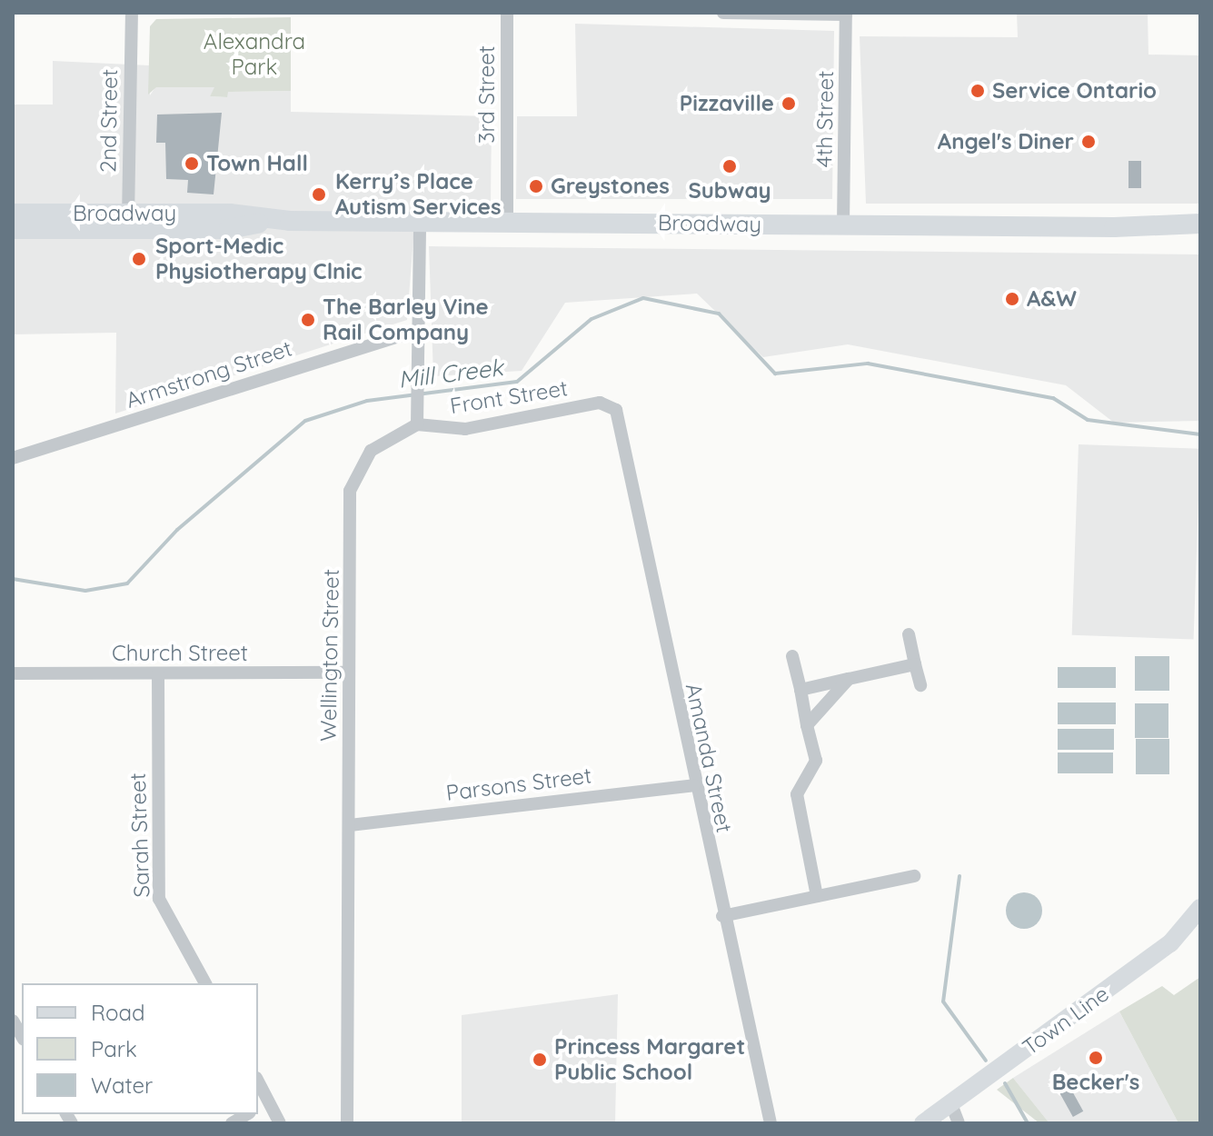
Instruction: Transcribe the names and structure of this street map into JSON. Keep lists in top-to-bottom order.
{
  "streets": {
    "main road": ["Broadway", "Town Line"],
    "street": [
      "3rd Street",
      "4th Street",
      "2nd Street",
      "Armstrong Street",
      "Front Street",
      "Church Street",
      "Wellington Street",
      "Amanda Street",
      "Parsons Street",
      "Sarah Street"
    ]
  },
  "crossings": [
    ["3rd Street", "Broadway"],
    ["4th Street", "Broadway"],
    ["2nd Street", "Broadway"],
    ["Front Street", "Wellington Street"],
    ["Front Street", "Amanda Street"],
    ["Church Street", "Wellington Street"],
    ["Church Street", "Sarah Street"],
    ["Wellington Street", "Parsons Street"],
    ["Amanda Street", "Parsons Street"]
  ],
  "water": ["Mill Creek"],
  "parks": ["Alexandra Park"],
  "places": [
    "Service Ontario",
    "Pizzaville",
    "Angel's Diner",
    "Town Hall",
    "Subway",
    "Greystones",
    "Kerry’s Place Autism Services",
    "Sport-Medic Physiotherapy Clnic",
    "A&W",
    "The Barley Vine Rail Company",
    "Becker's",
    "Princess Margaret Public School"
  ],
  "legend": ["Road", "Park", "Water"]
}
